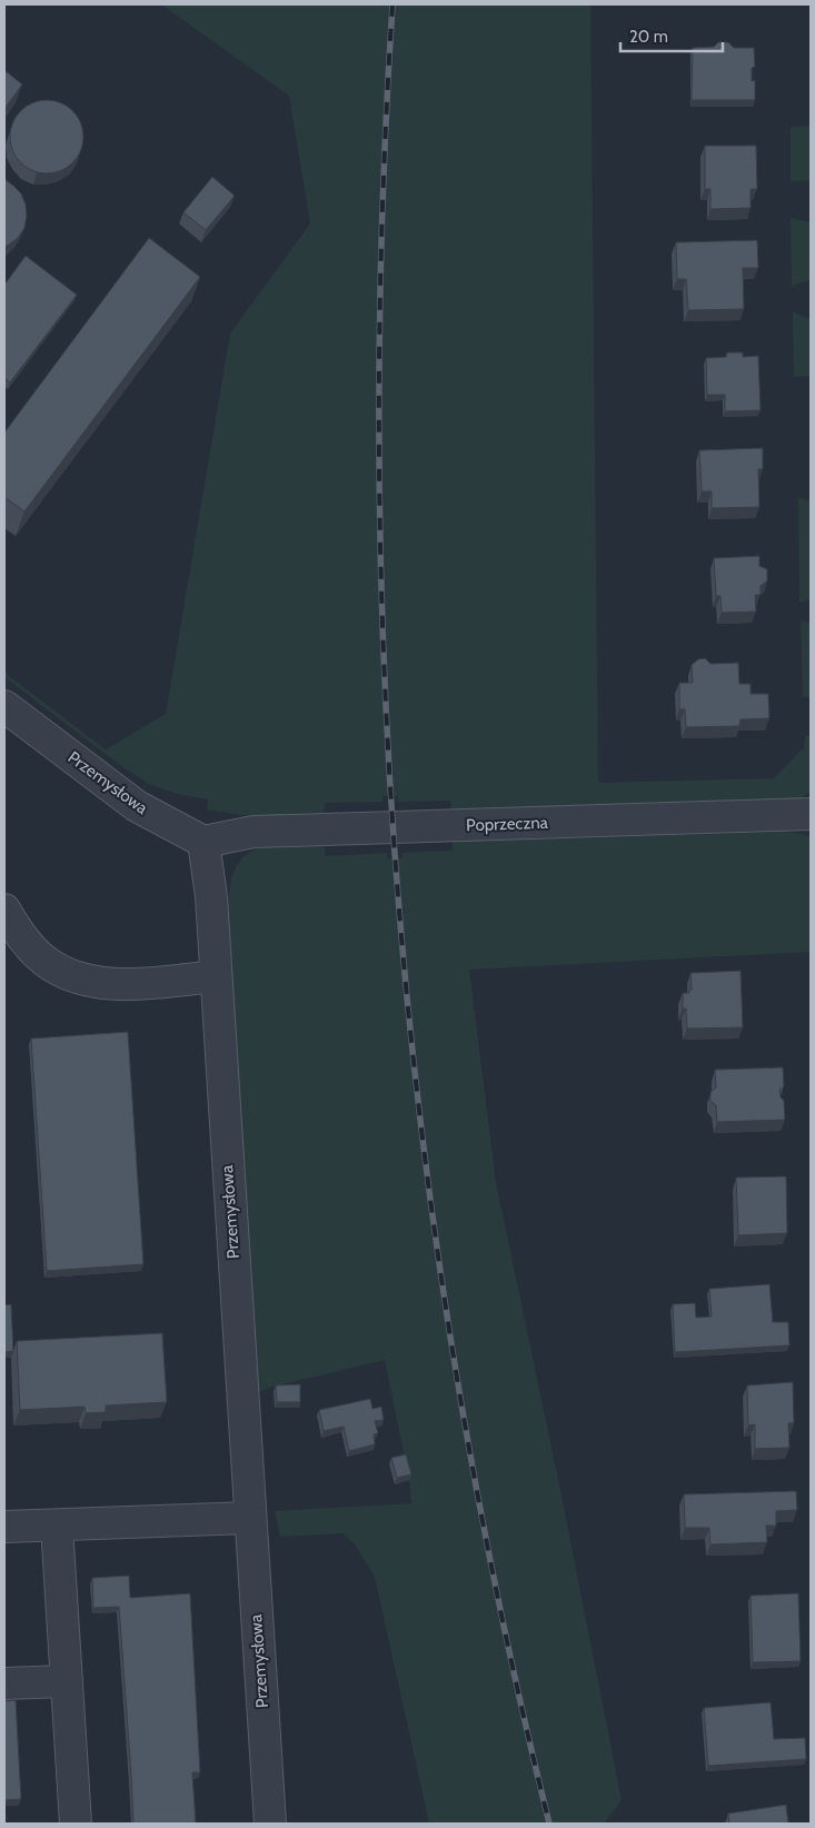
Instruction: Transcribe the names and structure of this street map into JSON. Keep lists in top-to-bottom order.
{
  "streets": {
    "street": ["Przemysłowa", "Poprzeczna"]
  },
  "crossings": [
    ["Przemysłowa", "Poprzeczna"]
  ],
  "scale_bar": "20 m"
}
